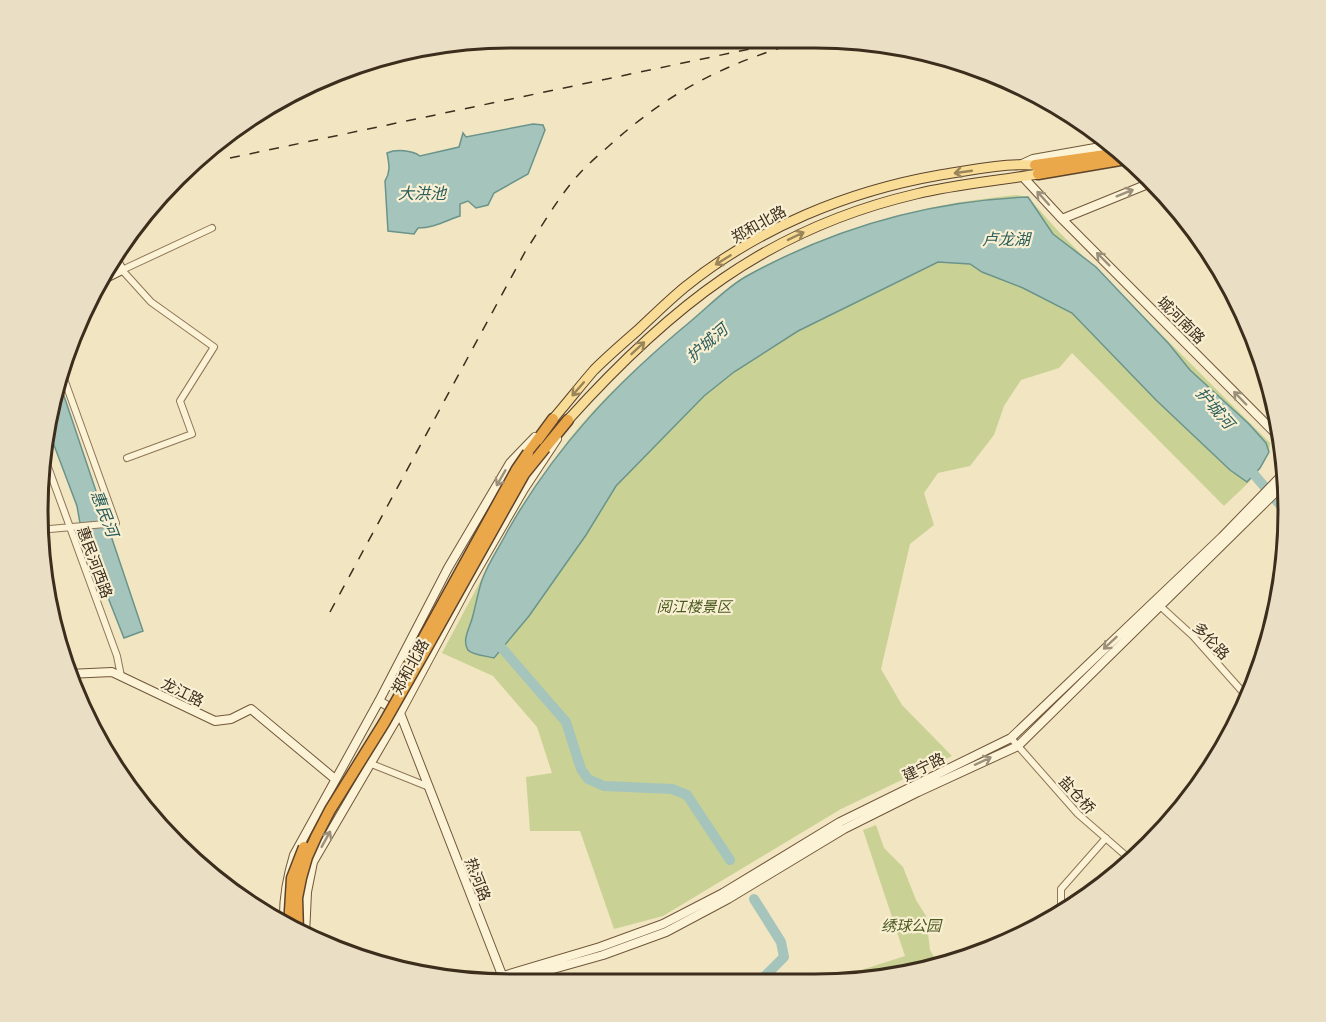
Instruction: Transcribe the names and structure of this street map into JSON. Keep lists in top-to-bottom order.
{
  "streets": {
    "highway": ["郑和北路"],
    "main road": [
      "城河南路",
      "龙江路",
      "建宁路",
      "热河路"
    ],
    "street": ["惠民河西路", "多伦路", "盐仓桥"]
  },
  "crossings": [
    ["郑和北路", "城河南路"],
    ["郑和北路", "龙江路"],
    ["郑和北路", "热河路"],
    ["惠民河西路", "龙江路"],
    ["多伦路", "建宁路"],
    ["建宁路", "盐仓桥"]
  ],
  "one_way": ["城河南路"],
  "water": [
    "大洪池",
    "卢龙湖",
    "护城河",
    "惠民河"
  ],
  "parks": ["阅江楼景区", "绣球公园"]
}
